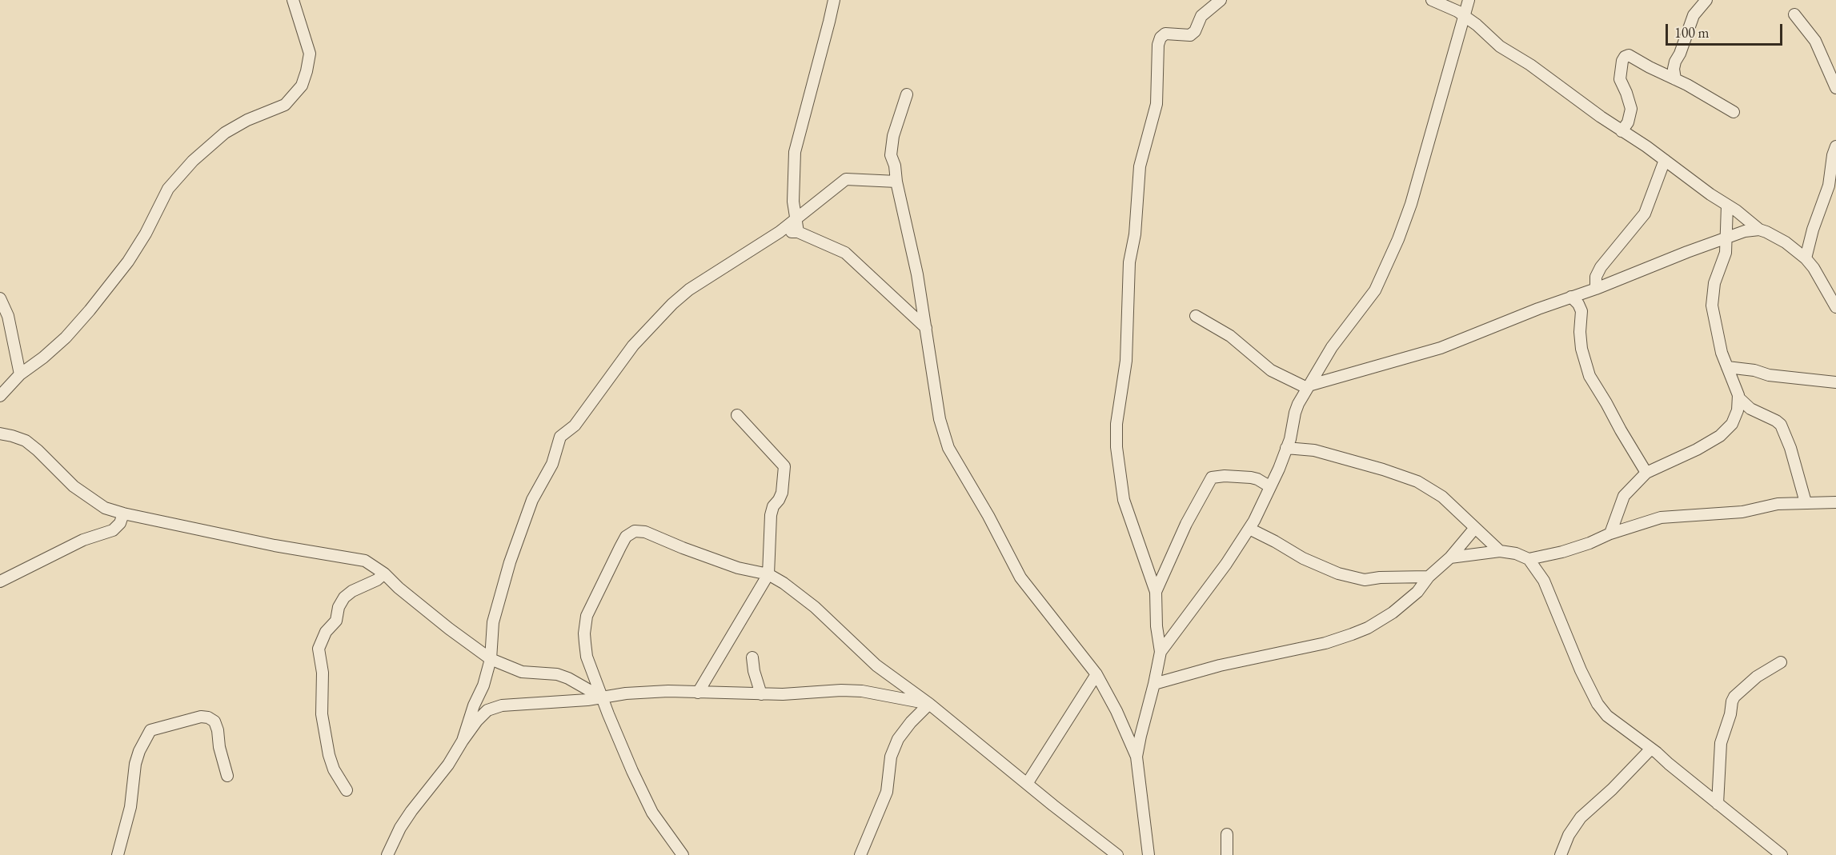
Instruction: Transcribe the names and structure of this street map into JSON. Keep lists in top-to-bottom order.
{
  "scale_bar": "100 m"
}
